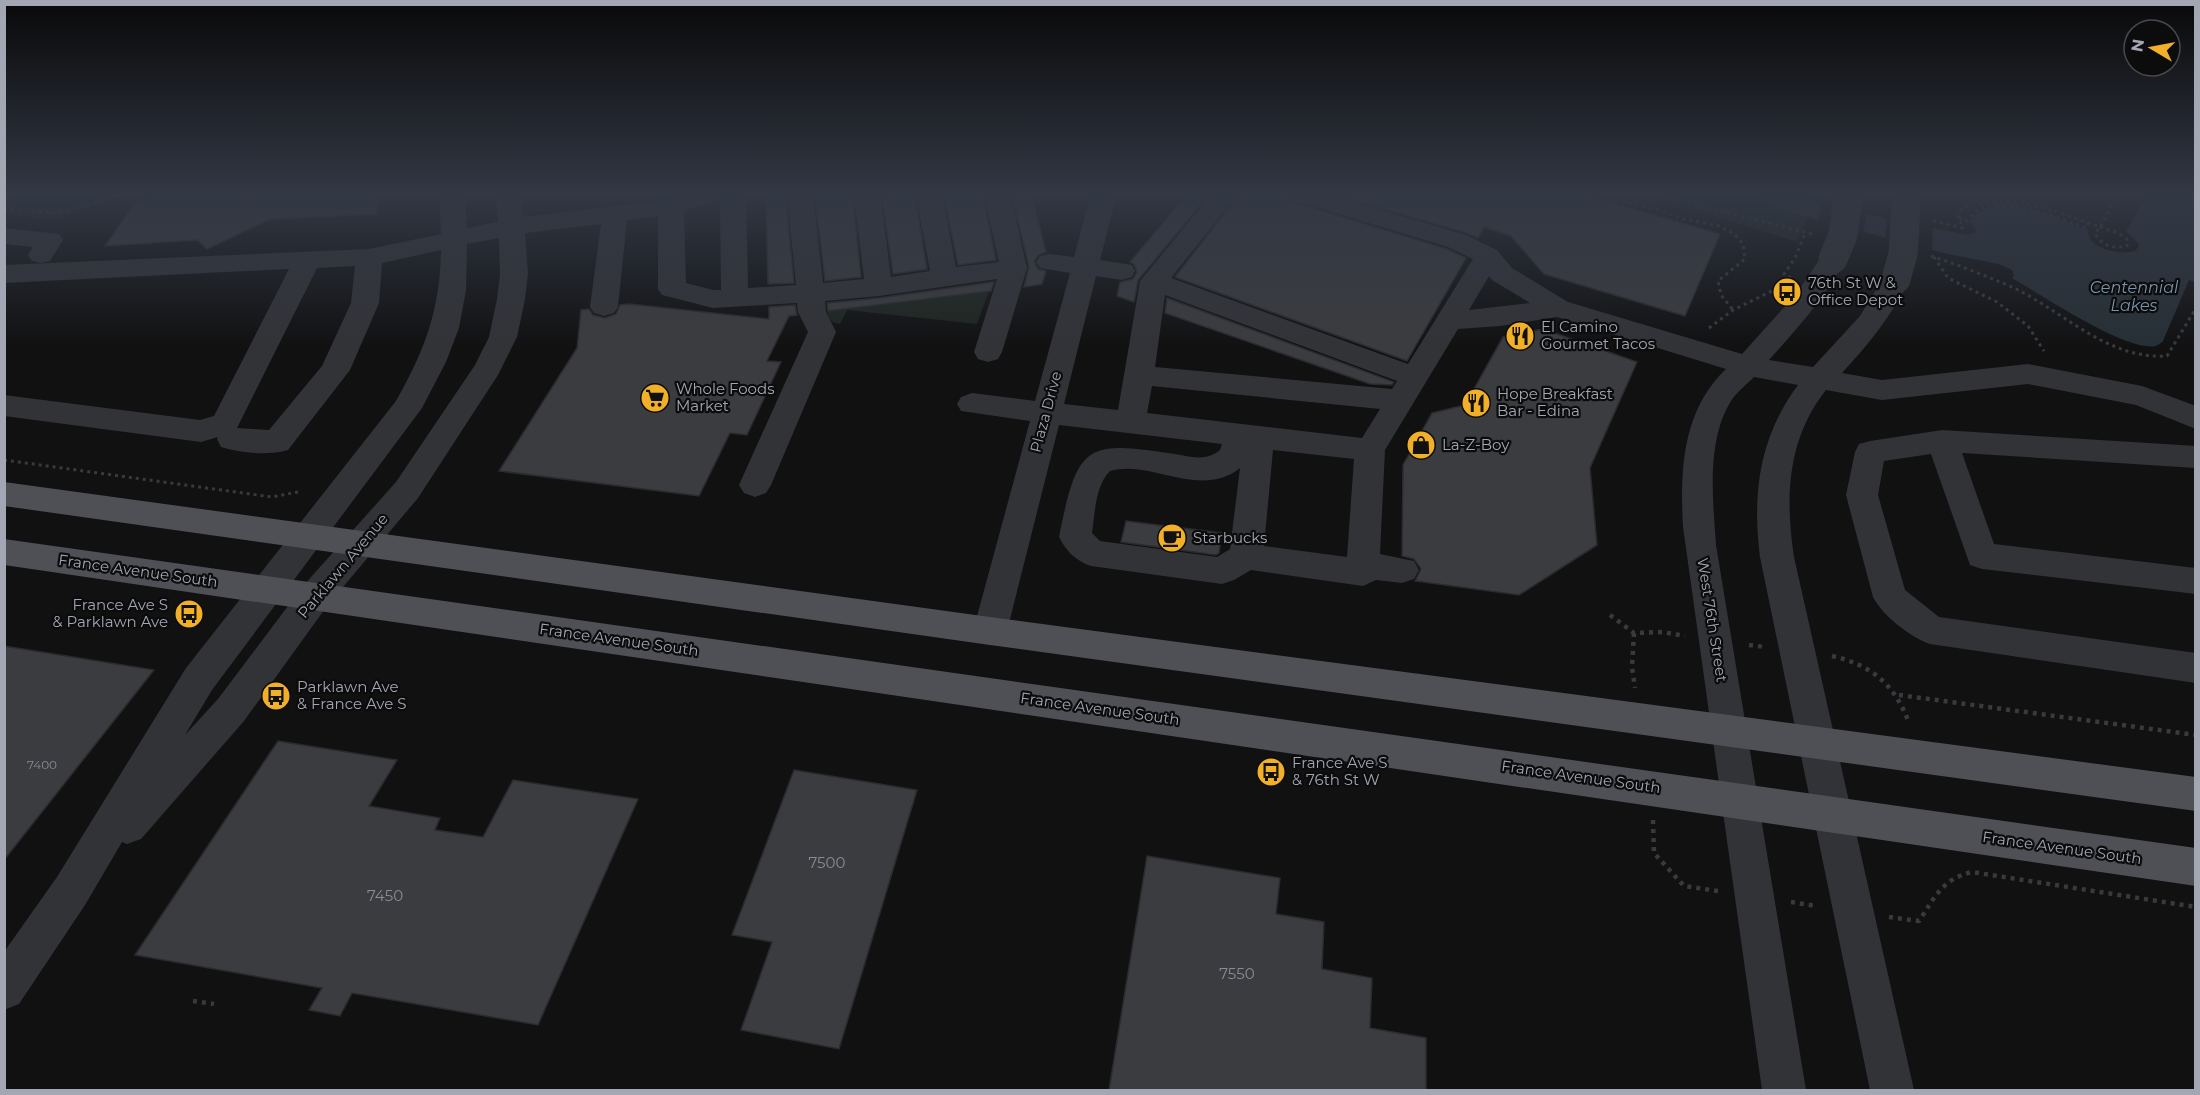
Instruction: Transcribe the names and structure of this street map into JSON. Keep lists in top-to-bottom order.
{
  "streets": {
    "main road": ["France Avenue South"],
    "street": ["Plaza Drive", "Parklawn Avenue", "West 76th Street"]
  },
  "crossings": [
    ["Parklawn Avenue", "France Avenue South"],
    ["France Avenue South", "West 76th Street"]
  ],
  "water": ["Centennial Lakes"],
  "places": {
    "bus stop": [
      "76th St W & Office Depot",
      "France Ave S & Parklawn Ave",
      "Parklawn Ave & France Ave S",
      "France Ave S & 76th St W"
    ],
    "restaurant": ["El Camino Gourmet Tacos", "Hope Breakfast Bar - Edina"],
    "supermarket": ["Whole Foods Market"],
    "shop": ["La-Z-Boy"],
    "cafe": ["Starbucks"]
  },
  "house_numbers": [
    "7400",
    "7500",
    "7450",
    "7550"
  ],
  "north": "left"
}
